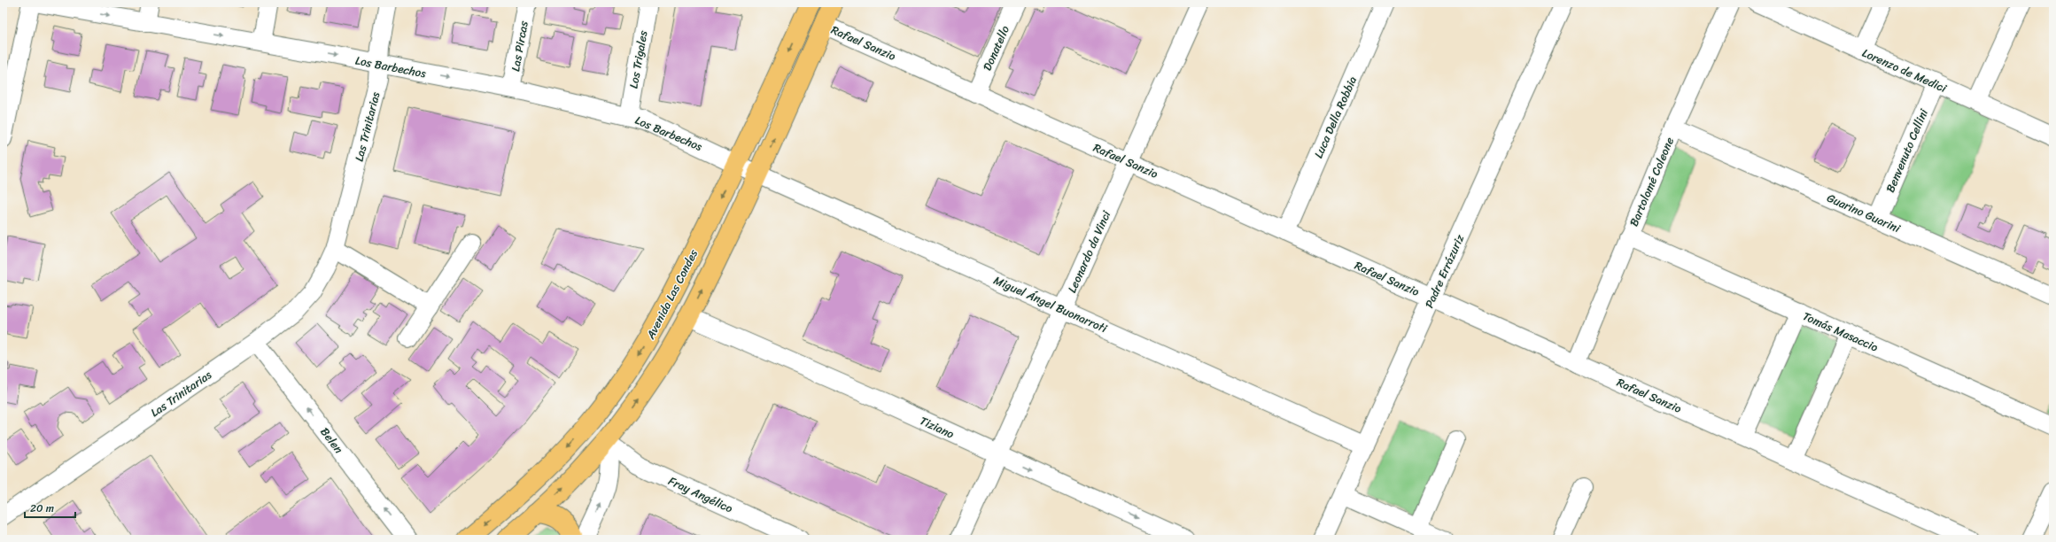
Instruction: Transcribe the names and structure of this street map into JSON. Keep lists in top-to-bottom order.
{
  "streets": {
    "main road": ["Avenida Las Condes"],
    "street": [
      "Rafael Sanzio",
      "Las Pircas",
      "Donatello",
      "Los Trigales",
      "Los Barbechos",
      "Lorenzo de Medici",
      "Luca Della Robbia",
      "Las Trinitarias",
      "Benvenuto Cellini",
      "Bartolomé Coleone",
      "Guarino Guarini",
      "Leonardo da Vinci",
      "Padre Errázuriz",
      "Miguel Ángel Buonarroti",
      "Tomás Masaccio",
      "Tiziano",
      "Belen",
      "Fray Angélico"
    ]
  },
  "crossings": [
    ["Rafael Sanzio", "Donatello"],
    ["Rafael Sanzio", "Luca Della Robbia"],
    ["Rafael Sanzio", "Bartolomé Coleone"],
    ["Rafael Sanzio", "Leonardo da Vinci"],
    ["Rafael Sanzio", "Padre Errázuriz"],
    ["Las Pircas", "Los Barbechos"],
    ["Los Trigales", "Los Barbechos"],
    ["Los Barbechos", "Las Trinitarias"],
    ["Los Barbechos", "Avenida Las Condes"],
    ["Los Barbechos", "Miguel Ángel Buonarroti"],
    ["Lorenzo de Medici", "Benvenuto Cellini"],
    ["Las Trinitarias", "Belen"],
    ["Benvenuto Cellini", "Guarino Guarini"],
    ["Bartolomé Coleone", "Guarino Guarini"],
    ["Bartolomé Coleone", "Tomás Masaccio"],
    ["Leonardo da Vinci", "Miguel Ángel Buonarroti"],
    ["Leonardo da Vinci", "Tiziano"],
    ["Padre Errázuriz", "Miguel Ángel Buonarroti"],
    ["Avenida Las Condes", "Miguel Ángel Buonarroti"]
  ],
  "one_way": ["Los Barbechos", "Tiziano"],
  "scale_bar": "20 m"
}
